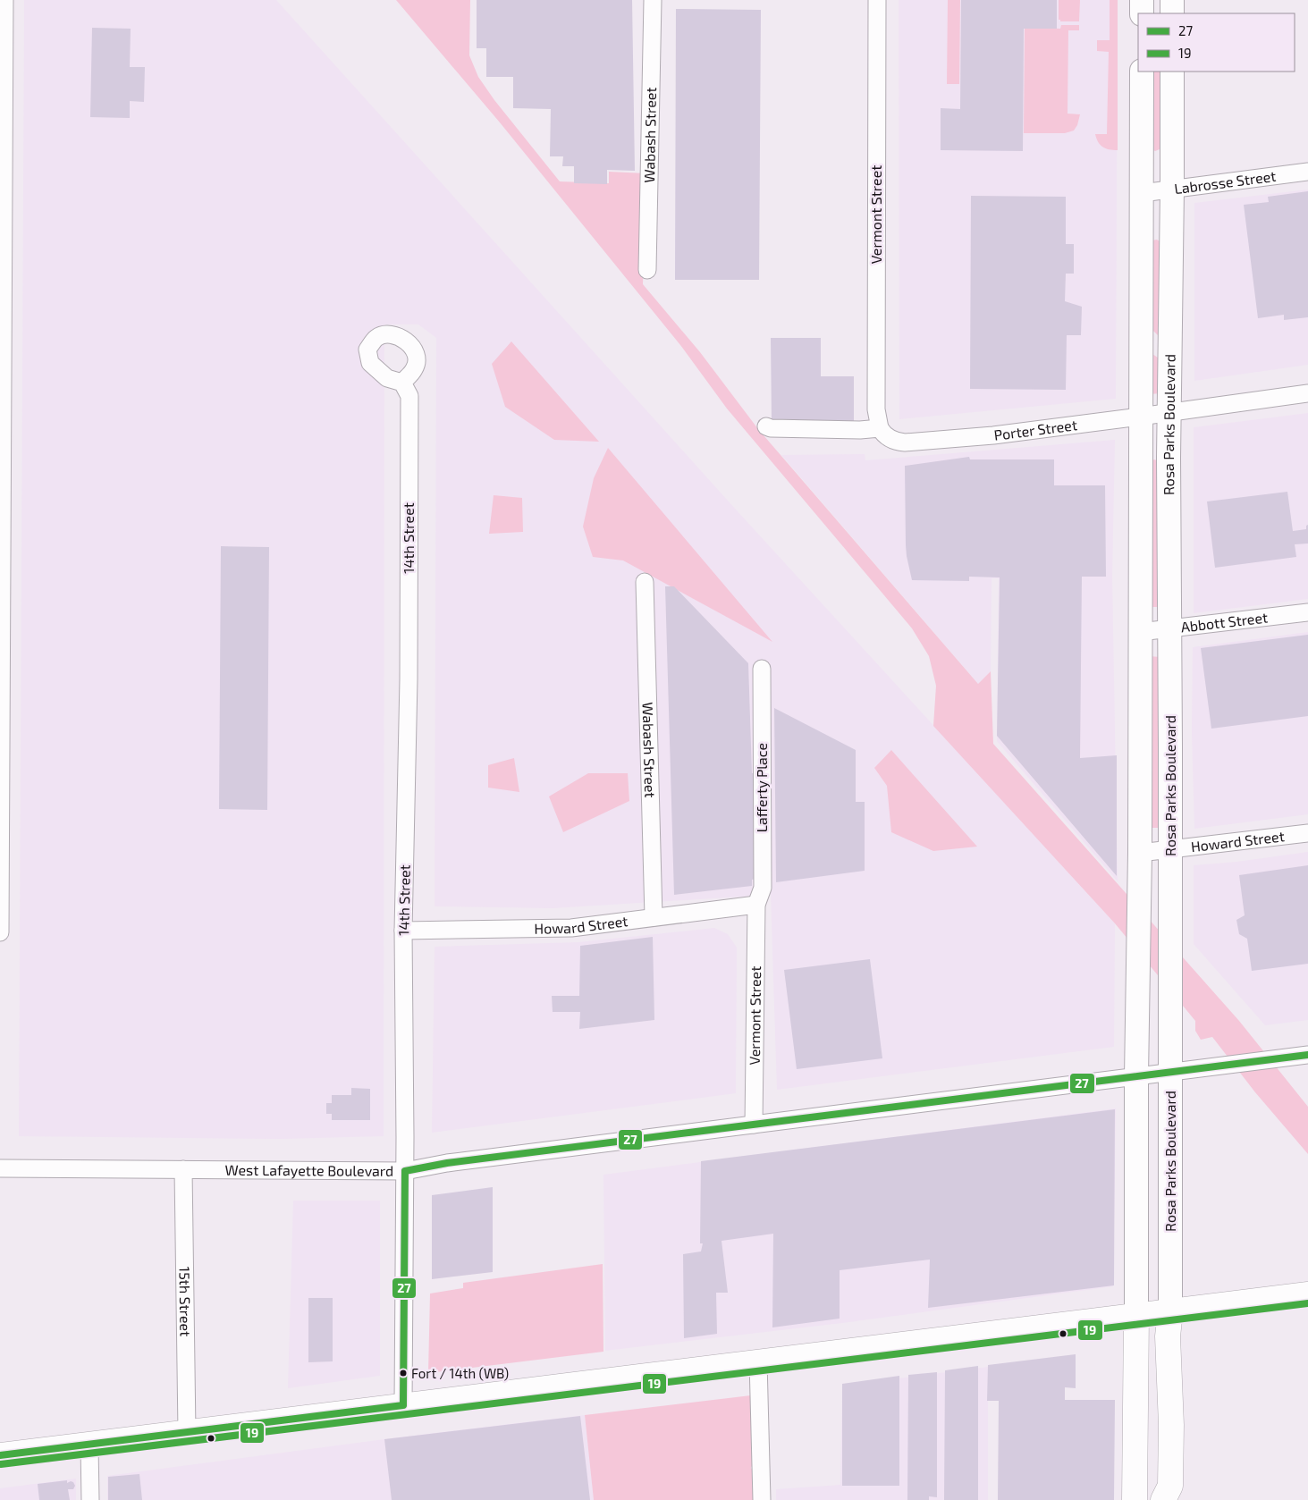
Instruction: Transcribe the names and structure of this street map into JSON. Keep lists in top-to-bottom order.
{
  "streets": {
    "main road": ["Rosa Parks Boulevard"],
    "street": [
      "Wabash Street",
      "Labrosse Street",
      "Vermont Street",
      "Porter Street",
      "14th Street",
      "Abbott Street",
      "Lafferty Place",
      "Howard Street",
      "West Lafayette Boulevard",
      "15th Street"
    ]
  },
  "crossings": [
    ["Wabash Street", "Howard Street"],
    ["Labrosse Street", "Rosa Parks Boulevard"],
    ["Vermont Street", "Porter Street"],
    ["Vermont Street", "Lafferty Place"],
    ["Vermont Street", "Howard Street"],
    ["Vermont Street", "West Lafayette Boulevard"],
    ["Rosa Parks Boulevard", "Porter Street"],
    ["Rosa Parks Boulevard", "Abbott Street"],
    ["Rosa Parks Boulevard", "Howard Street"],
    ["Rosa Parks Boulevard", "West Lafayette Boulevard"],
    ["14th Street", "Howard Street"],
    ["14th Street", "West Lafayette Boulevard"],
    ["Lafferty Place", "Howard Street"],
    ["West Lafayette Boulevard", "15th Street"]
  ],
  "places": ["Fort / 14th (WB)"],
  "lines": ["transit line 27", "transit line 19"],
  "legend": ["27", "19"]
}
